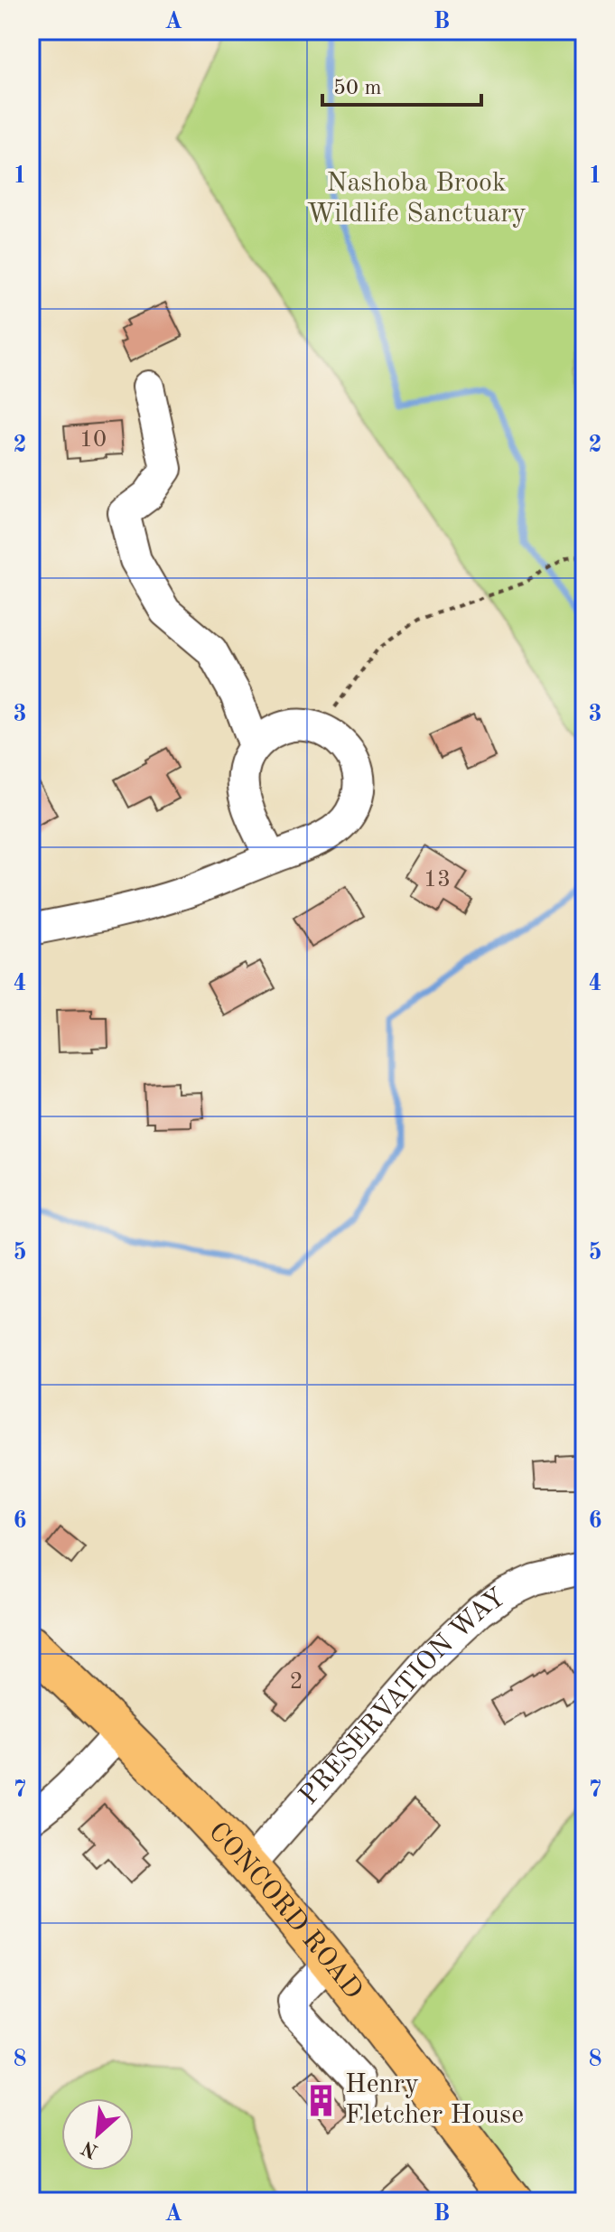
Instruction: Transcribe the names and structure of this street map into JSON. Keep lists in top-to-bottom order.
{
  "streets": {
    "main road": ["CONCORD ROAD"],
    "street": ["PRESERVATION WAY"]
  },
  "crossings": [
    ["PRESERVATION WAY", "CONCORD ROAD"]
  ],
  "parks": ["Nashoba Brook Wildlife Sanctuary"],
  "places": {
    "building": ["Henry Fletcher House"]
  },
  "house_numbers": ["10", "13", "2"],
  "scale_bar": "50 m",
  "north": "bottom left",
  "grid": {
    "columns": ["A", "B"],
    "rows": [
      "1",
      "2",
      "3",
      "4",
      "5",
      "6",
      "7",
      "8"
    ]
  }
}
